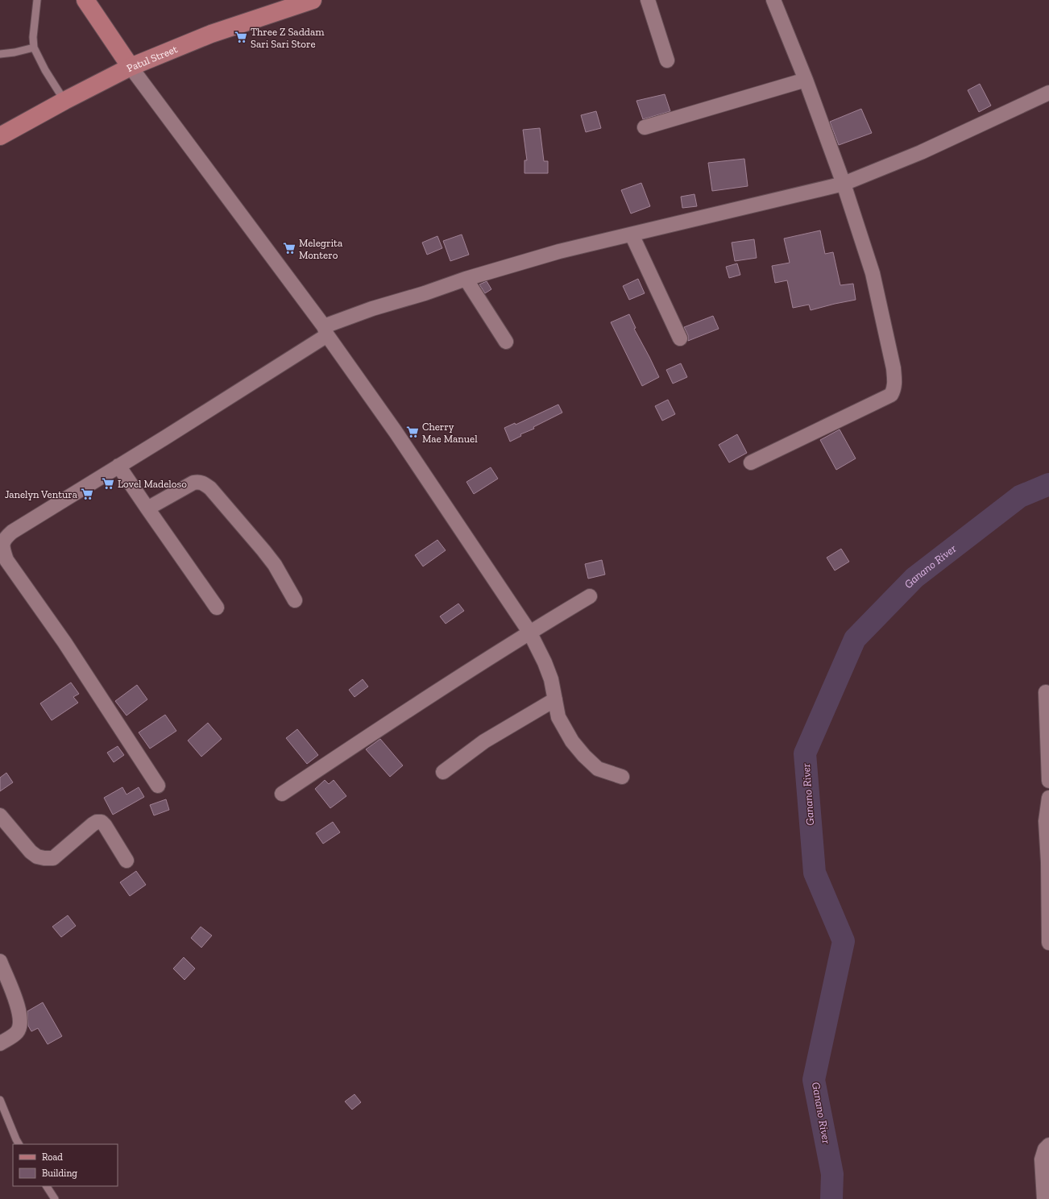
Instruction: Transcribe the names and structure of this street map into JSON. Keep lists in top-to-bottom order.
{
  "streets": {
    "main road": ["Patul Street"]
  },
  "water": ["Ganano River"],
  "places": {
    "supermarket": [
      "Three Z Saddam Sari Sari Store",
      "Melegrita Montero",
      "Cherry Mae Manuel",
      "Lovel Madeloso",
      "Janelyn Ventura"
    ]
  },
  "legend": ["Road", "Building"]
}
